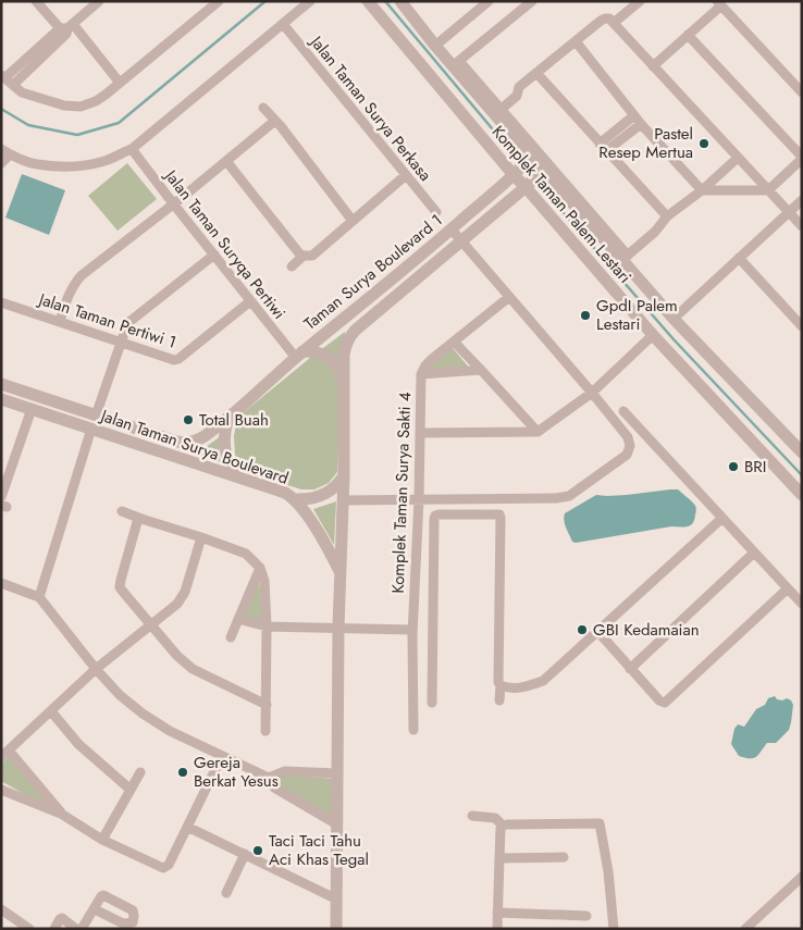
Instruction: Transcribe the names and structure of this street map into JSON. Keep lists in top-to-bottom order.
{
  "streets": {
    "street": [
      "Jalan Taman Surya Perkasa",
      "Komplek Taman Palem Lestari",
      "Jalan Taman Suryqa Pertiwi",
      "Taman Surya Boulevard 1",
      "Jalan Taman Pertiwi 1",
      "Jalan Taman Surya Boulevard",
      "Komplek Taman Surya Sakti 4"
    ]
  },
  "crossings": [
    ["Komplek Taman Palem Lestari", "Taman Surya Boulevard 1"],
    ["Jalan Taman Suryqa Pertiwi", "Taman Surya Boulevard 1"],
    ["Jalan Taman Suryqa Pertiwi", "Jalan Taman Pertiwi 1"],
    ["Jalan Taman Suryqa Pertiwi", "Jalan Taman Surya Boulevard"],
    ["Taman Surya Boulevard 1", "Jalan Taman Surya Boulevard"]
  ],
  "places": [
    "Pastel Resep Mertua",
    "GpdI Palem Lestari",
    "Total Buah",
    "BRI",
    "GBI Kedamaian",
    "Gereja Berkat Yesus",
    "Taci Taci Tahu Aci Khas Tegal"
  ]
}
